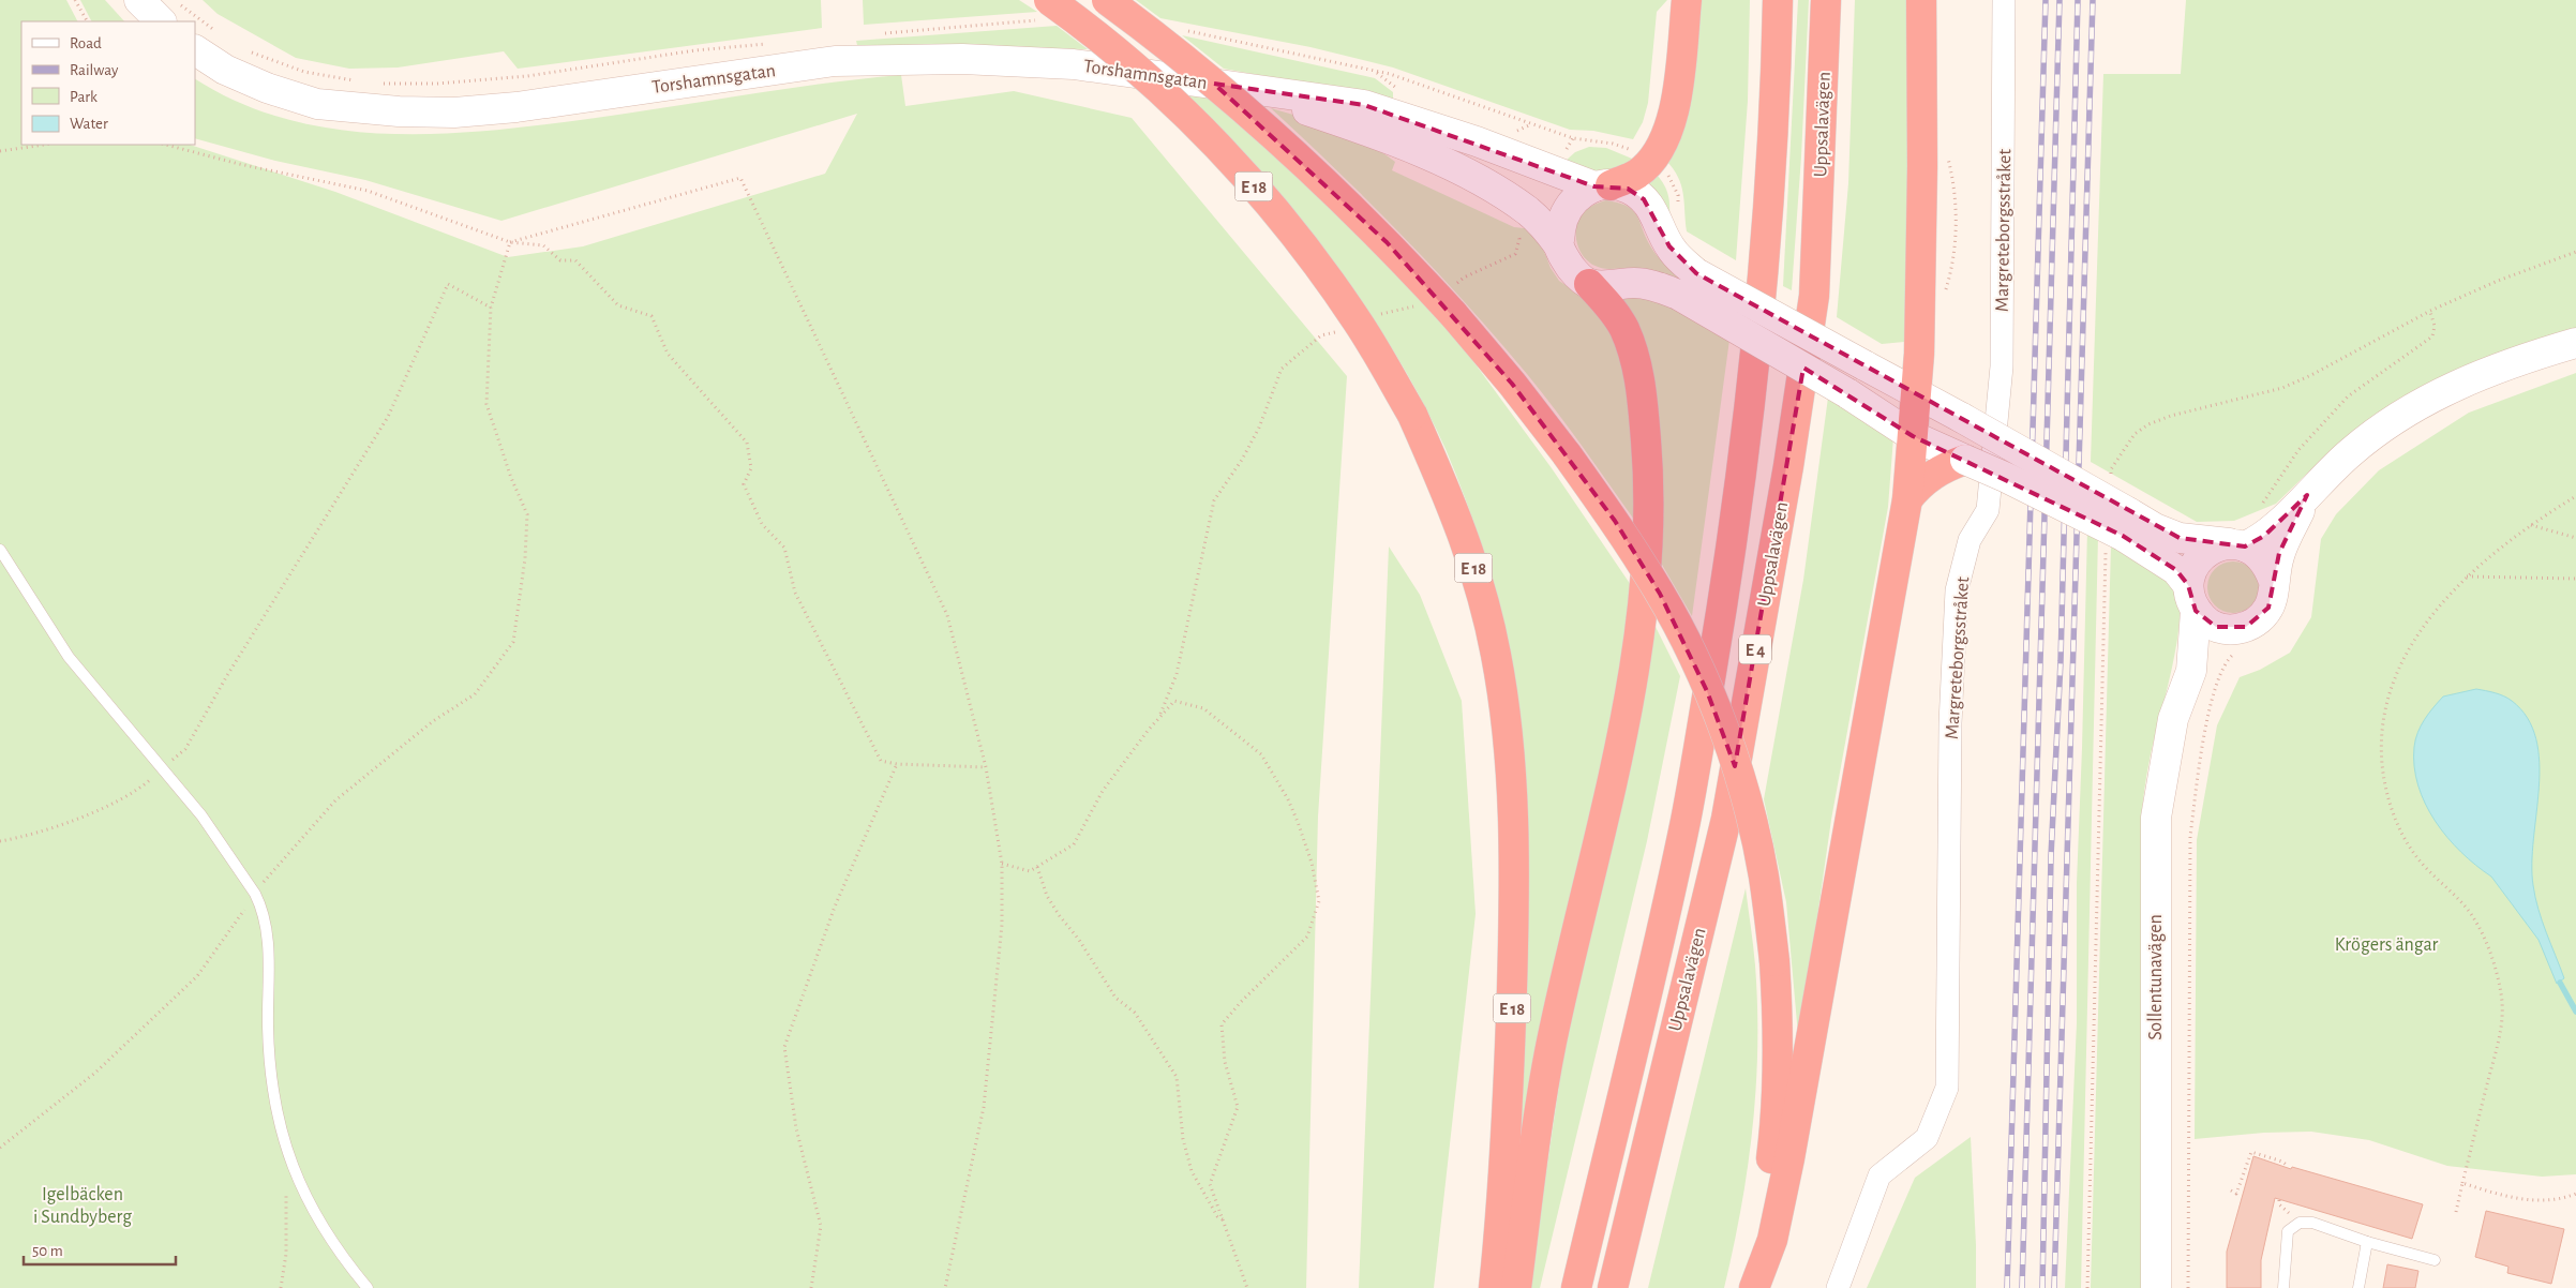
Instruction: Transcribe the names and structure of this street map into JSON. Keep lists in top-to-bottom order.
{
  "streets": {
    "highway": ["Uppsalavägen", "E 18", "E 4"],
    "street": ["Torshamnsgatan", "Margreteborgsstråket", "Sollentunavägen"]
  },
  "parks": ["Krögers ängar", "Igelbäcken i Sundbyberg"],
  "legend": [
    "Road",
    "Railway",
    "Park",
    "Water"
  ],
  "scale_bar": "50 m"
}
